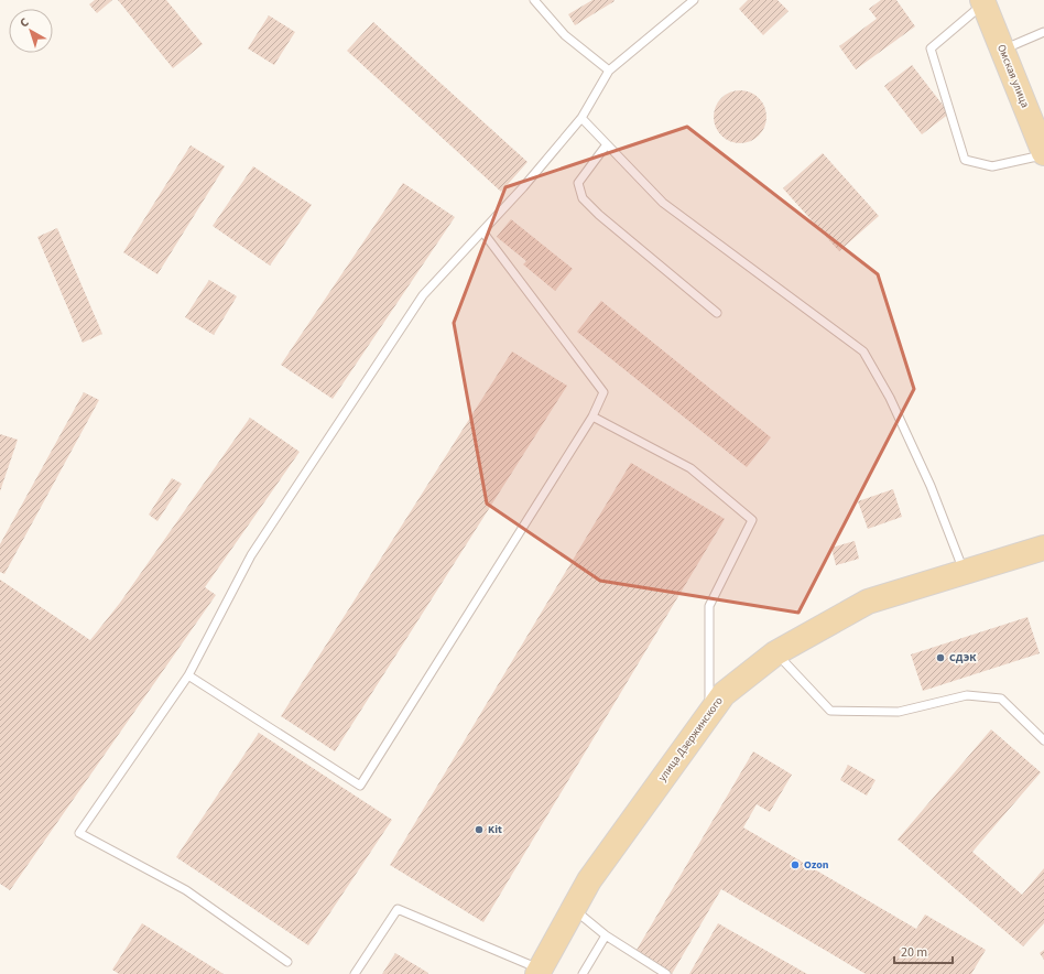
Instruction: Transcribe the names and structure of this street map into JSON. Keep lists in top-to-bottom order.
{
  "streets": {
    "main road": ["Омская улица", "улица Дзержинского"]
  },
  "places": ["СДЭК", "Kit", "Ozon"],
  "scale_bar": "20 m",
  "north": "top left"
}
